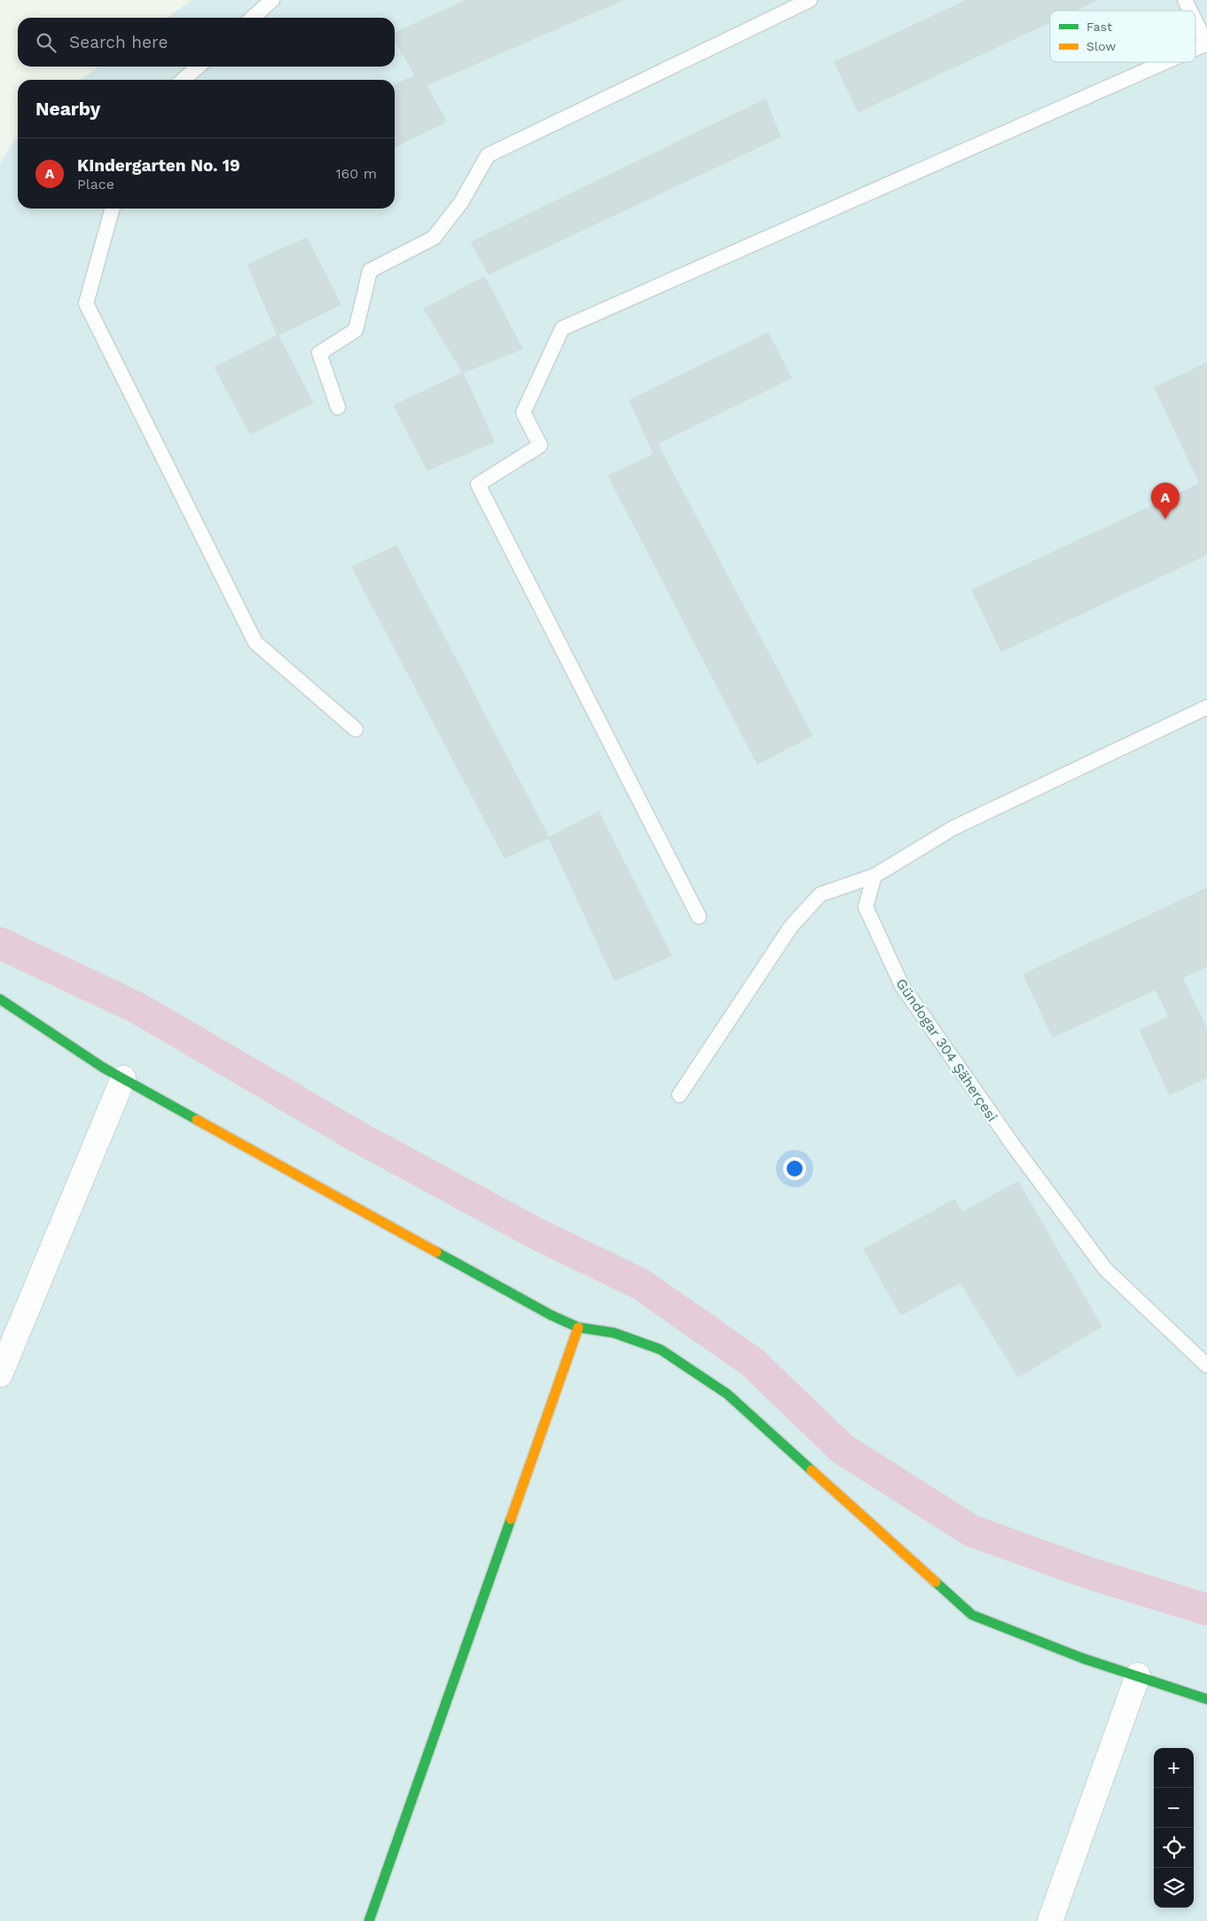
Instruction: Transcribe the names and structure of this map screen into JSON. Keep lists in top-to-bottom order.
{
  "streets": {
    "lane": ["Gündogar 304 Şäherçesi"]
  },
  "legend": ["Fast", "Slow"],
  "page": {
    "search": "Search here",
    "heading": "Nearby",
    "list": [
      {
        "mark": "A",
        "name": "KIndergarten No. 19",
        "note": "Place",
        "value": "160 m"
      }
    ],
    "pins": "A",
    "map_buttons": ["+", "−"]
  }
}
